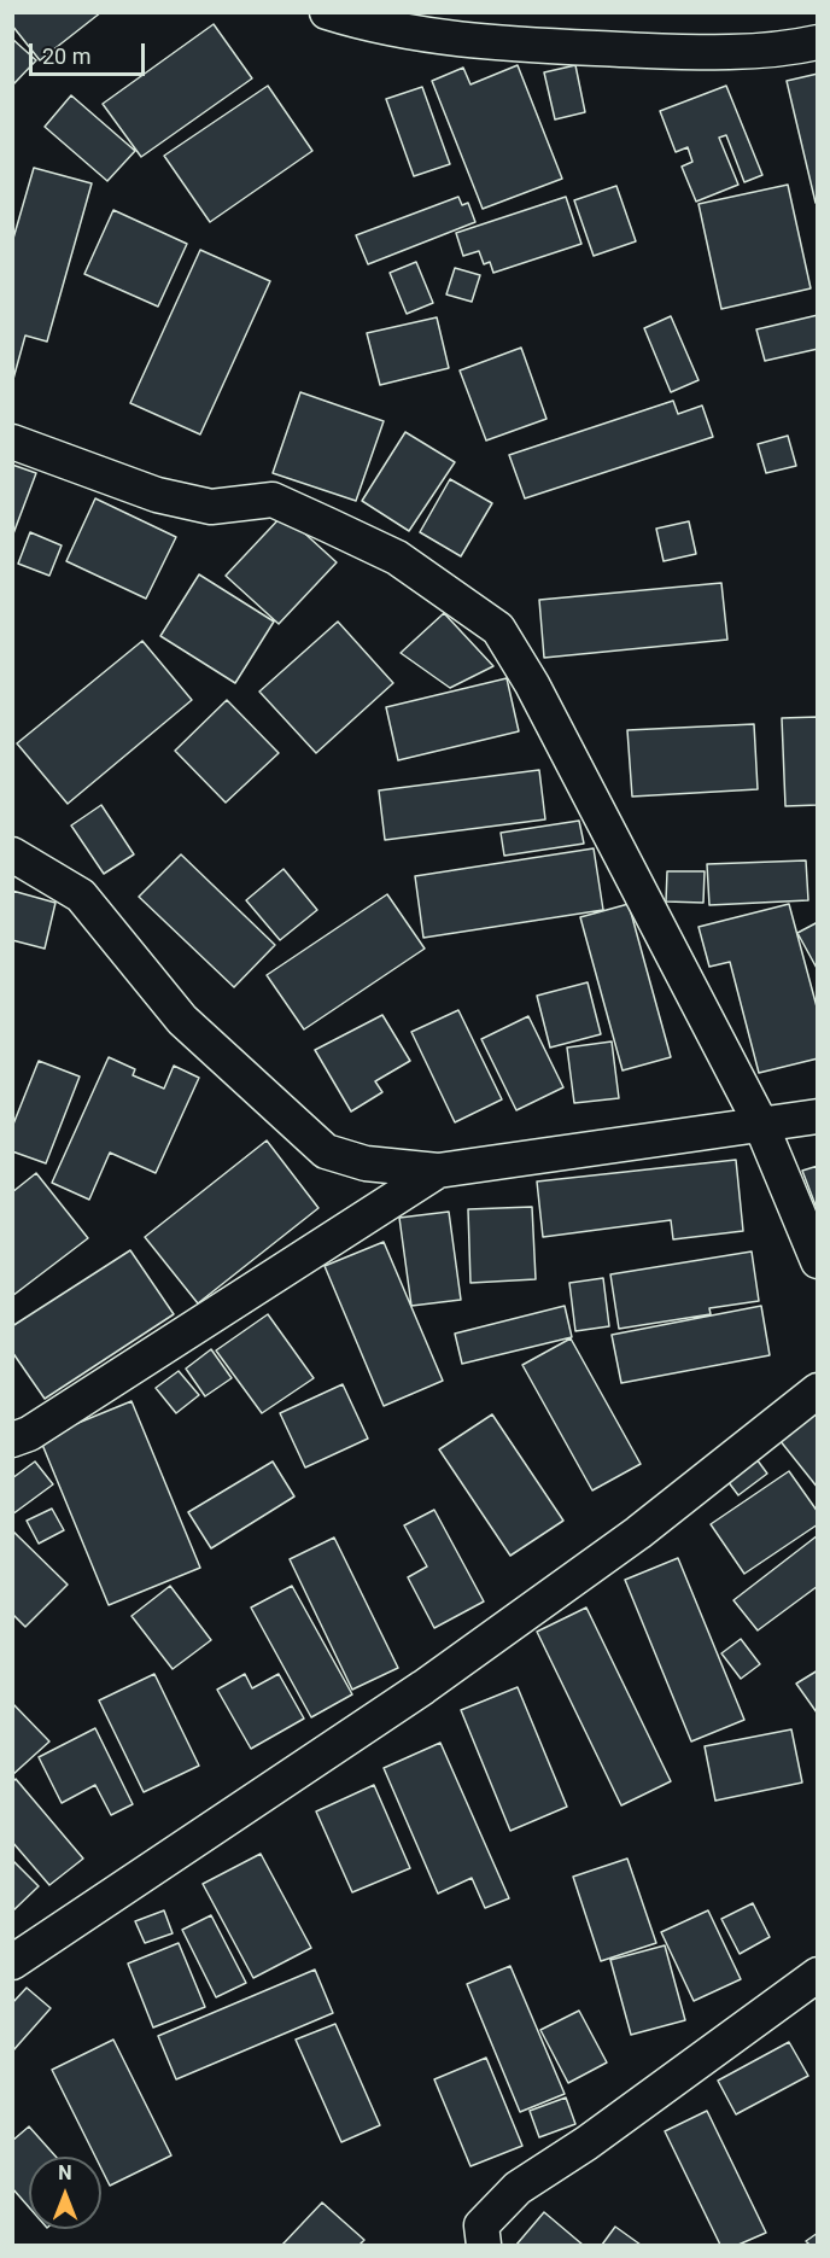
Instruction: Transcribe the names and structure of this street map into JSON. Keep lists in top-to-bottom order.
{
  "scale_bar": "20 m",
  "north": "top"
}
